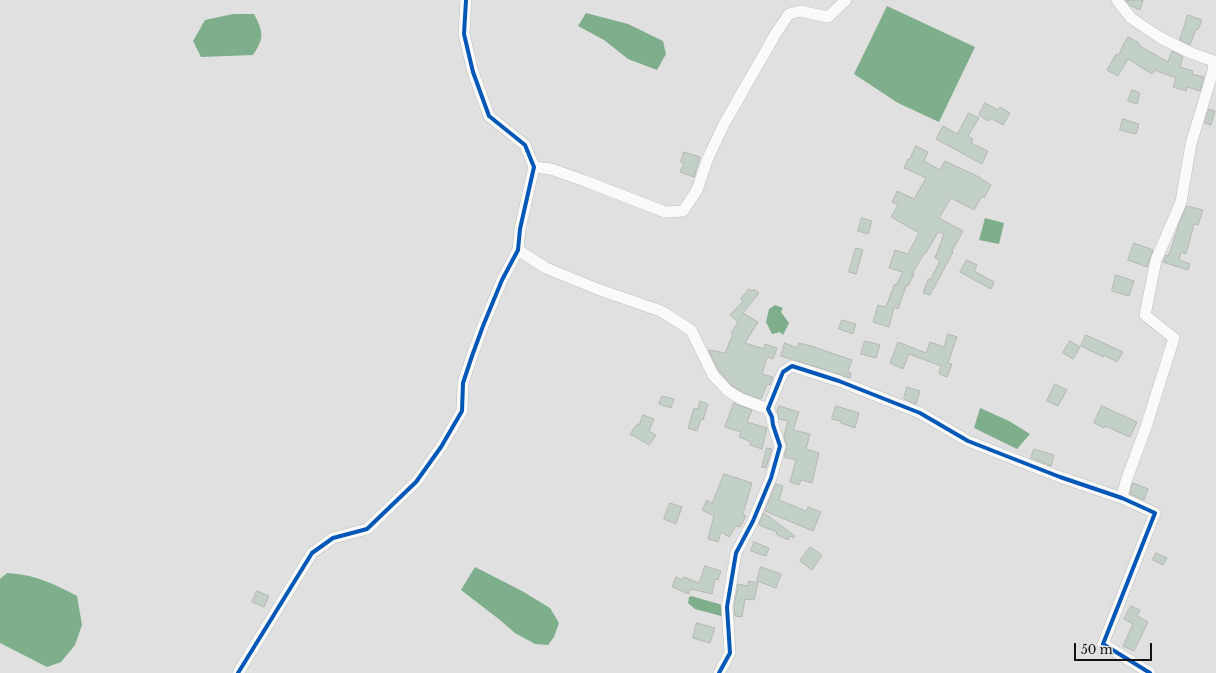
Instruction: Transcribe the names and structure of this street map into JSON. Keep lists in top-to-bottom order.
{
  "scale_bar": "50 m"
}
